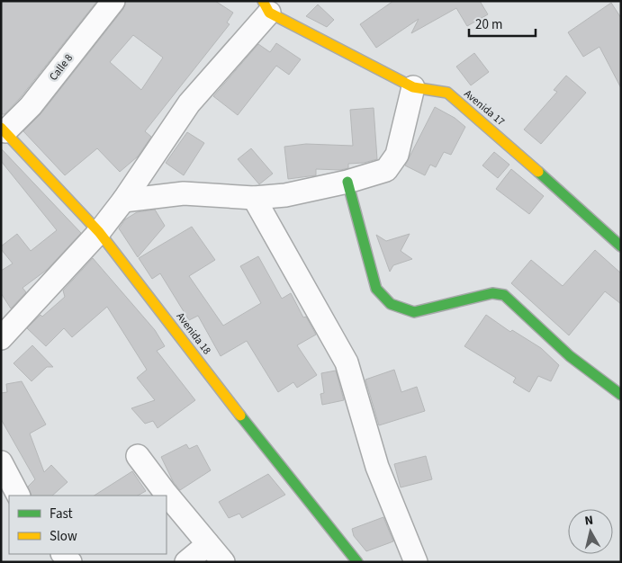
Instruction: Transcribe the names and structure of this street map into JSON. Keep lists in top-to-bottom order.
{
  "streets": {
    "street": ["Calle 8", "Avenida 17", "Avenida 18"]
  },
  "crossings": [
    ["Calle 8", "Avenida 18"]
  ],
  "legend": ["Fast", "Slow"],
  "scale_bar": "20 m",
  "north": "top"
}
